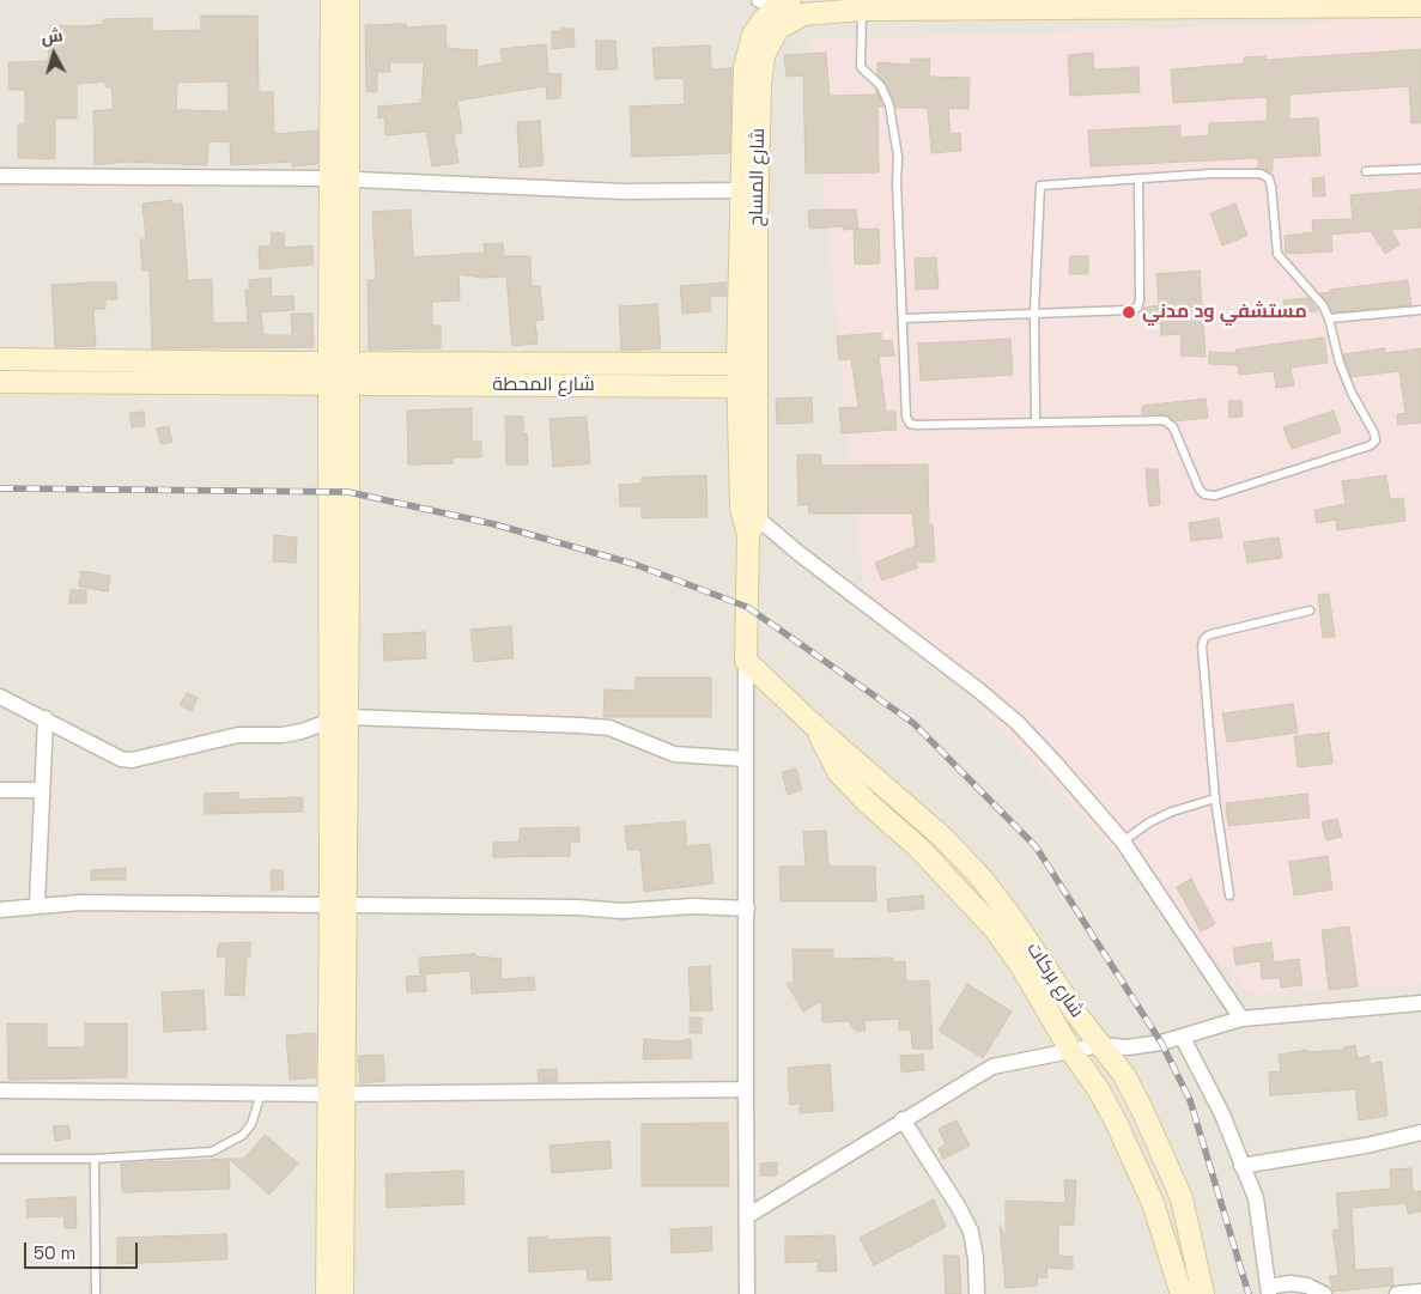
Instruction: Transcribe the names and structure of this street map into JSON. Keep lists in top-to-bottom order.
{
  "streets": {
    "main road": ["شارع المساح", "شارع المحطة", "شارع بركات"]
  },
  "crossings": [
    ["شارع المساح", "شارع المحطة"]
  ],
  "places": ["مستشفي ود مدني"],
  "scale_bar": "50 m",
  "north": "top"
}
